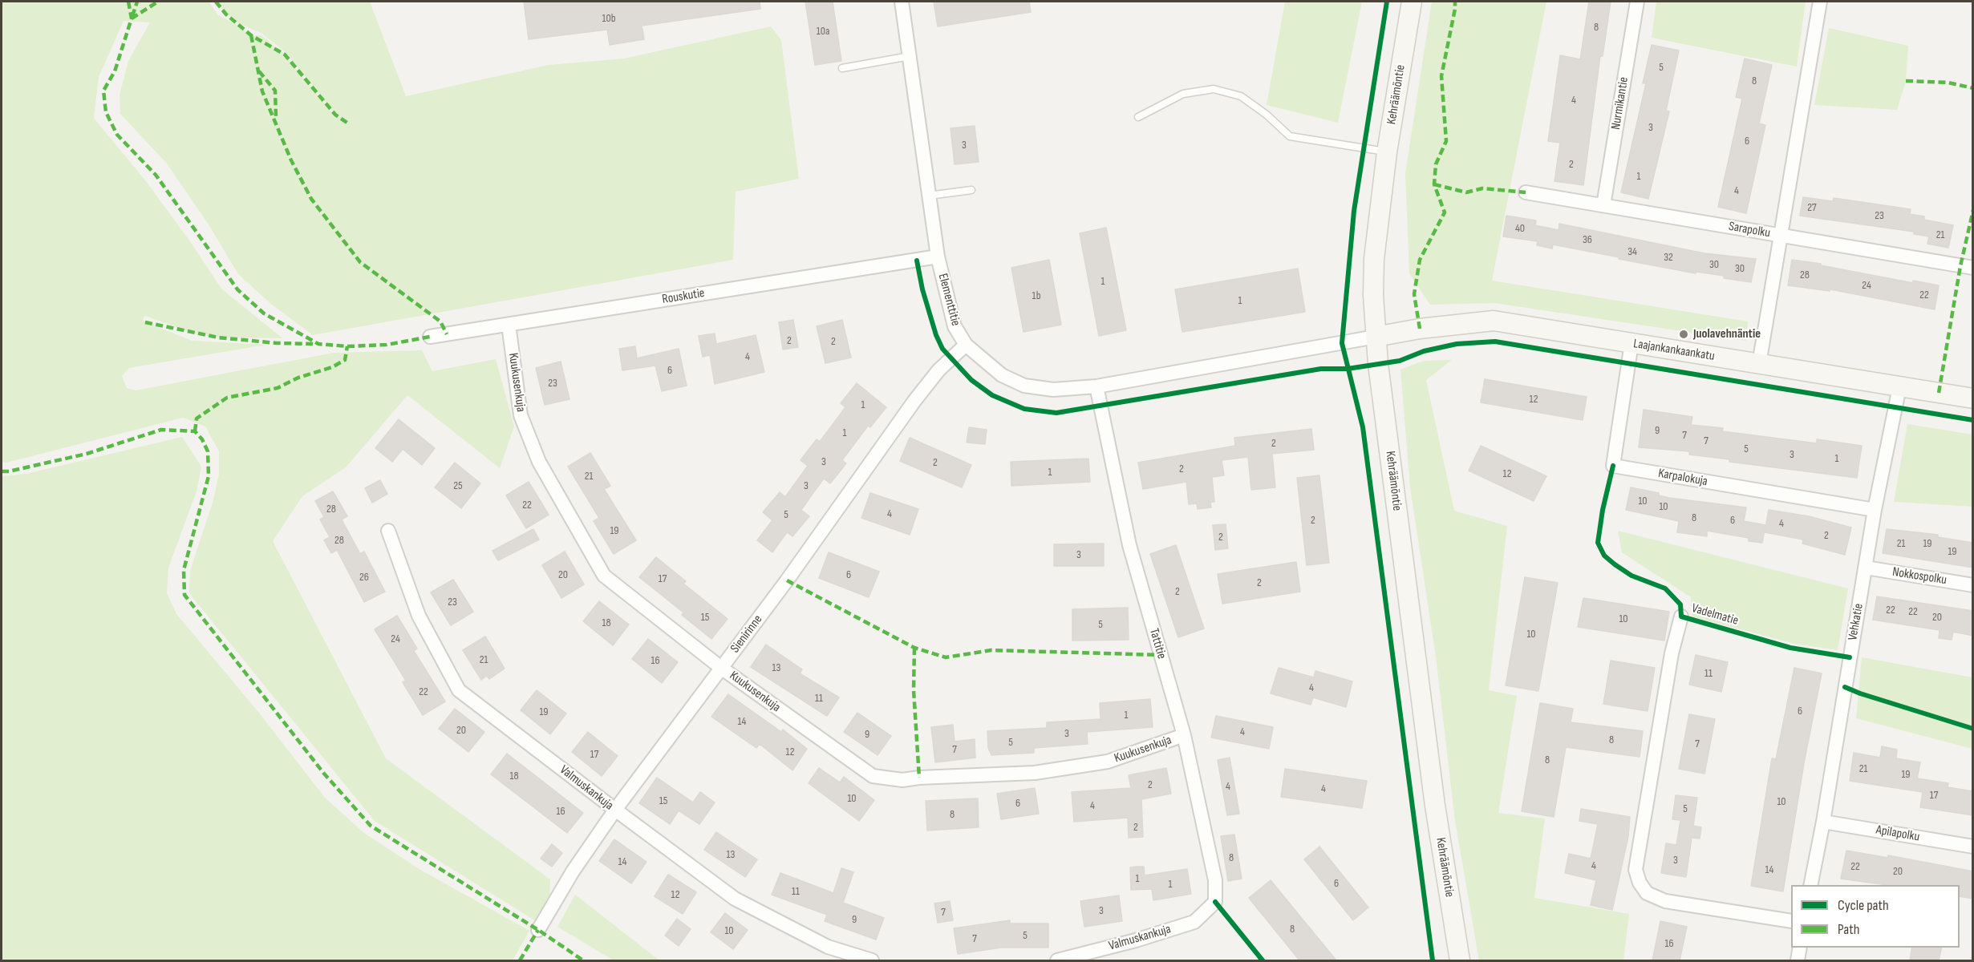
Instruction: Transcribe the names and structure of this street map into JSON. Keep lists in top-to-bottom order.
{
  "streets": {
    "street": [
      "Kehräämöntie",
      "Nurmikantie",
      "Sarapolku",
      "Rouskutie",
      "Elementtitie",
      "Laajankankaankatu",
      "Kuukusenkuja",
      "Karpalokuja",
      "Nokkospolku",
      "Vadelmatie",
      "Vehkatie",
      "Sienirinne",
      "Tattitie",
      "Valmuskankuja",
      "Apilapolku"
    ]
  },
  "crossings": [
    ["Kehräämöntie", "Elementtitie"],
    ["Kehräämöntie", "Laajankankaankatu"],
    ["Nurmikantie", "Sarapolku"],
    ["Rouskutie", "Elementtitie"],
    ["Rouskutie", "Kuukusenkuja"],
    ["Elementtitie", "Laajankankaankatu"],
    ["Elementtitie", "Sienirinne"],
    ["Elementtitie", "Tattitie"],
    ["Laajankankaankatu", "Karpalokuja"],
    ["Laajankankaankatu", "Vehkatie"],
    ["Kuukusenkuja", "Sienirinne"],
    ["Kuukusenkuja", "Tattitie"],
    ["Karpalokuja", "Vehkatie"],
    ["Nokkospolku", "Vehkatie"],
    ["Vehkatie", "Apilapolku"],
    ["Sienirinne", "Valmuskankuja"],
    ["Tattitie", "Valmuskankuja"]
  ],
  "places": ["Juolavehnäntie"],
  "house_numbers": [
    "10b",
    "8",
    "10a",
    "5",
    "8",
    "4",
    "3",
    "6",
    "3",
    "2",
    "1",
    "4",
    "27",
    "23",
    "40",
    "21",
    "36",
    "34",
    "32",
    "30",
    "30",
    "28",
    "1",
    "24",
    "22",
    "1b",
    "1",
    "2",
    "2",
    "4",
    "6",
    "23",
    "12",
    "1",
    "9",
    "1",
    "7",
    "7",
    "2",
    "5",
    "3",
    "1",
    "3",
    "2",
    "2",
    "1",
    "12",
    "21",
    "25",
    "3",
    "10",
    "22",
    "10",
    "28",
    "4",
    "5",
    "8",
    "2",
    "6",
    "4",
    "19",
    "2",
    "2",
    "28",
    "21",
    "19",
    "19",
    "3",
    "20",
    "6",
    "26",
    "17",
    "2",
    "2",
    "23",
    "22",
    "22",
    "15",
    "20",
    "10",
    "18",
    "5",
    "10",
    "24",
    "21",
    "16",
    "13",
    "11",
    "4",
    "22",
    "11",
    "6",
    "19",
    "1",
    "14",
    "20",
    "4",
    "3",
    "9",
    "8",
    "5",
    "7",
    "7",
    "12",
    "17",
    "8",
    "21",
    "19",
    "18",
    "2",
    "4",
    "4",
    "17",
    "10",
    "15",
    "10",
    "6",
    "4",
    "5",
    "16",
    "8",
    "2",
    "13",
    "8",
    "3",
    "14",
    "4",
    "22",
    "14",
    "20",
    "1",
    "6",
    "1",
    "11",
    "12",
    "3",
    "7",
    "9",
    "8",
    "10",
    "5",
    "7",
    "16"
  ],
  "legend": ["Cycle path", "Path"]
}
